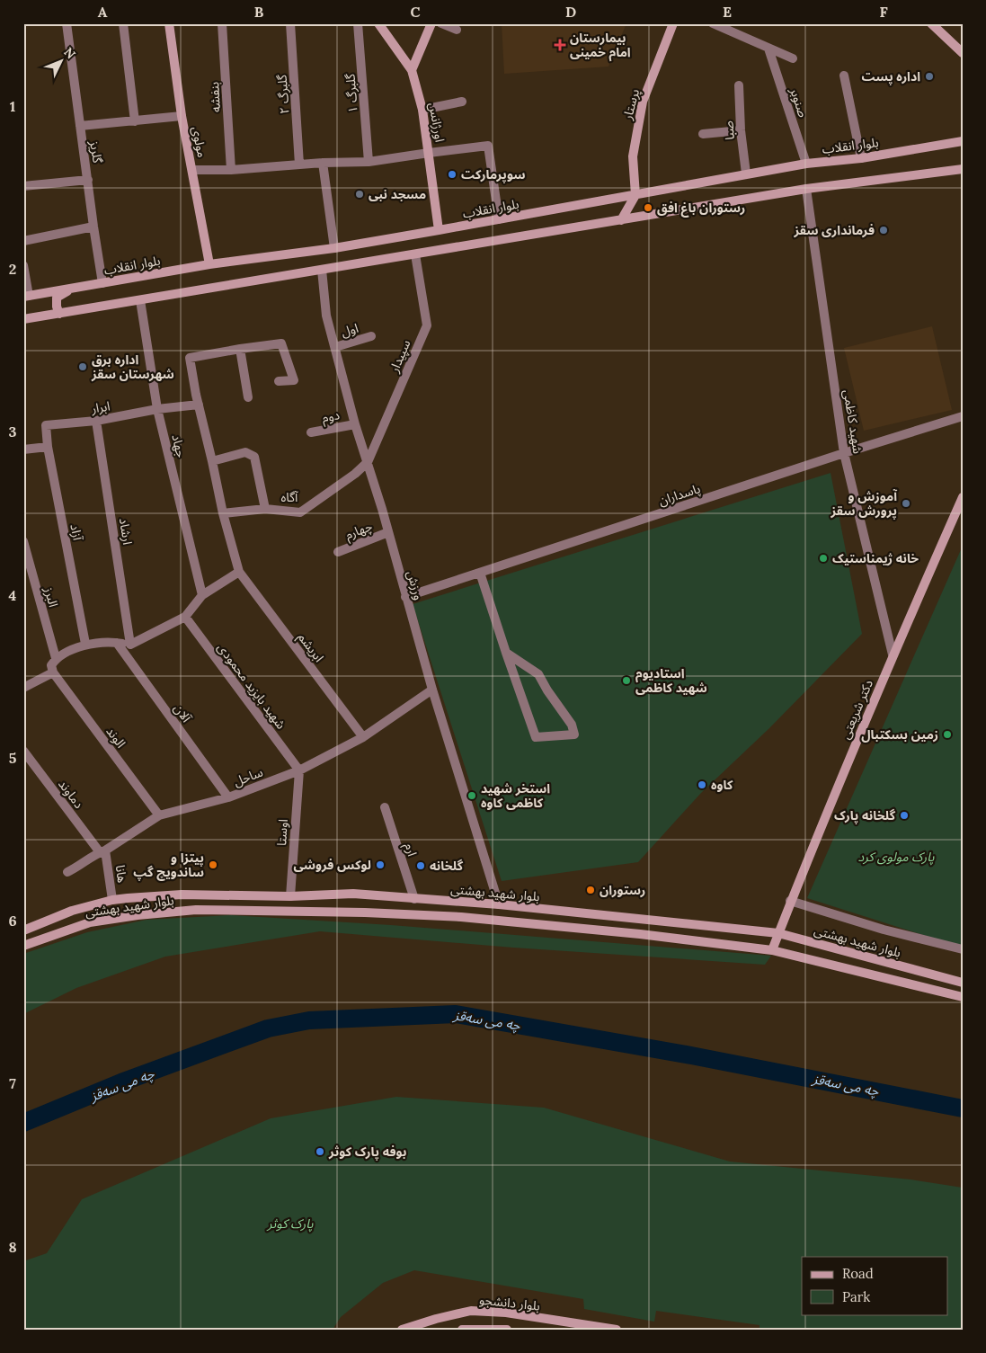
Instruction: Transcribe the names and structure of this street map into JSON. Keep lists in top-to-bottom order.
{
  "streets": {
    "main road": [
      "پرستار",
      "اورژانس",
      "مولوی",
      "بلوار انقلاب",
      "دکتر شریعتی",
      "بلوار شهید بهشتی",
      "بلوار دانشجو"
    ],
    "street": [
      "گلبرگ ۱",
      "گلبرگ ۲",
      "بنفشه",
      "صنوبر",
      "صبا",
      "گلریز",
      "اول",
      "سپیدار",
      "ابرار",
      "دوم",
      "شهید کاظمی",
      "جهاد",
      "پاسداران",
      "آگاه",
      "چهارم",
      "ارشاد",
      "آزاد",
      "ورزش",
      "البرز",
      "ابریشم",
      "شهید بایزید محمودی",
      "آلان",
      "الوند",
      "ساحل",
      "دماوند",
      "اوستا",
      "ارم",
      "هانا"
    ]
  },
  "crossings": [
    ["صنوبر", "بلوار انقلاب"],
    ["پرستار", "بلوار انقلاب"],
    ["اورژانس", "بلوار انقلاب"],
    ["صبا", "بلوار انقلاب"],
    ["مولوی", "بلوار انقلاب"],
    ["بلوار انقلاب", "گلریز"],
    ["اول", "ورزش"],
    ["سپیدار", "آگاه"],
    ["سپیدار", "ورزش"],
    ["ابرار", "جهاد"],
    ["ابرار", "ارشاد"],
    ["ابرار", "آزاد"],
    ["دوم", "ورزش"],
    ["شهید کاظمی", "پاسداران"],
    ["شهید کاظمی", "دکتر شریعتی"],
    ["پاسداران", "ورزش"],
    ["آگاه", "ورزش"],
    ["چهارم", "ورزش"],
    ["ورزش", "ساحل"],
    ["ورزش", "بلوار شهید بهشتی"],
    ["ابریشم", "ساحل"],
    ["شهید بایزید محمودی", "ساحل"],
    ["شهید بایزید محمودی", "اوستا"],
    ["دکتر شریعتی", "بلوار شهید بهشتی"],
    ["آلان", "ساحل"],
    ["الوند", "ساحل"],
    ["ساحل", "دماوند"],
    ["ساحل", "اوستا"],
    ["ساحل", "هانا"],
    ["دماوند", "هانا"],
    ["اوستا", "بلوار شهید بهشتی"],
    ["ارم", "بلوار شهید بهشتی"],
    ["هانا", "بلوار شهید بهشتی"]
  ],
  "water": ["چە می سەقز"],
  "parks": ["پارک مولوی کرد", "پارک کوثر"],
  "places": {
    "health": ["بیمارستان امام خمینی"],
    "other": [
      "اداره پست",
      "سوپرمارکت",
      "مسجد نبی",
      "رستوران باغ افق",
      "فرمانداری سقز",
      "اداره برق شهرستان سقز",
      "آموزش و پرورش سقز",
      "خانه ژیمناستیک",
      "استادیوم شهید کاظمی",
      "زمین بسکتبال",
      "کاوه",
      "استخر شهید کاظمی کاوه",
      "گلخانه پارک",
      "پیتزا و ساندویچ گپ",
      "لوکس فروشی",
      "گلخانه",
      "رستوران",
      "بوفه پارک کوثر"
    ]
  },
  "legend": ["Road", "Park"],
  "north": "top right",
  "grid": {
    "columns": [
      "A",
      "B",
      "C",
      "D",
      "E",
      "F"
    ],
    "rows": [
      "1",
      "2",
      "3",
      "4",
      "5",
      "6",
      "7",
      "8"
    ]
  }
}
